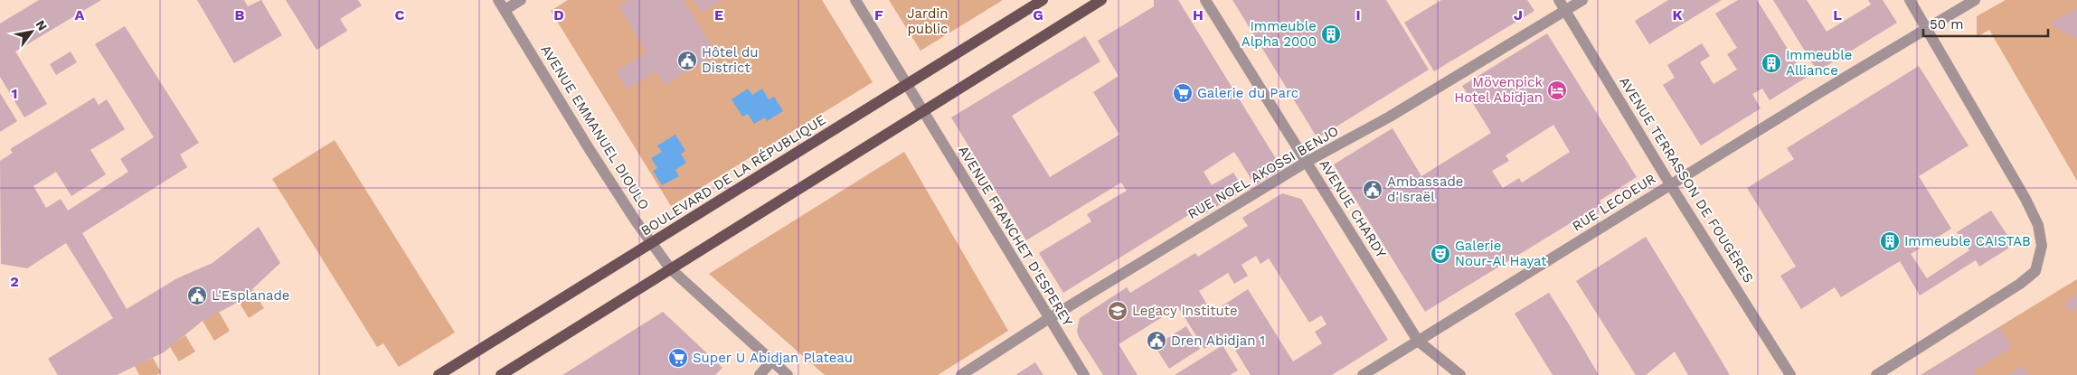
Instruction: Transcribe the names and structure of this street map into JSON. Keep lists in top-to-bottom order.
{
  "streets": {
    "main road": ["BOULEVARD DE LA RÉPUBLIQUE"],
    "street": [
      "AVENUE EMMANUEL DIOULO",
      "RUE NOEL AKOSSI BENJO",
      "AVENUE TERRASSON DE FOUGÈRES",
      "RUE LECOEUR",
      "AVENUE CHARDY",
      "AVENUE FRANCHET D'ESPEREY"
    ]
  },
  "crossings": [
    ["AVENUE EMMANUEL DIOULO", "BOULEVARD DE LA RÉPUBLIQUE"],
    ["RUE NOEL AKOSSI BENJO", "AVENUE TERRASSON DE FOUGÈRES"],
    ["RUE NOEL AKOSSI BENJO", "AVENUE CHARDY"],
    ["RUE NOEL AKOSSI BENJO", "AVENUE FRANCHET D'ESPEREY"],
    ["BOULEVARD DE LA RÉPUBLIQUE", "AVENUE FRANCHET D'ESPEREY"],
    ["AVENUE TERRASSON DE FOUGÈRES", "RUE LECOEUR"],
    ["RUE LECOEUR", "AVENUE CHARDY"]
  ],
  "parks": ["Jardin public"],
  "places": {
    "building": ["Immeuble Alpha 2000", "Immeuble Alliance", "Immeuble CAISTAB"],
    "public building": [
      "Hôtel du District",
      "Ambassade d'Israël",
      "L'Esplanade",
      "Dren Abidjan 1"
    ],
    "hotel": ["Mövenpick Hotel Abidjan"],
    "supermarket": ["Galerie du Parc", "Super U Abidjan Plateau"],
    "theatre": ["Galerie Nour-Al Hayat"],
    "school or university": ["Legacy Institute"]
  },
  "scale_bar": "50 m",
  "north": "top right",
  "grid": {
    "columns": [
      "A",
      "B",
      "C",
      "D",
      "E",
      "F",
      "G",
      "H",
      "I",
      "J",
      "K",
      "L"
    ],
    "rows": ["1", "2"]
  }
}
